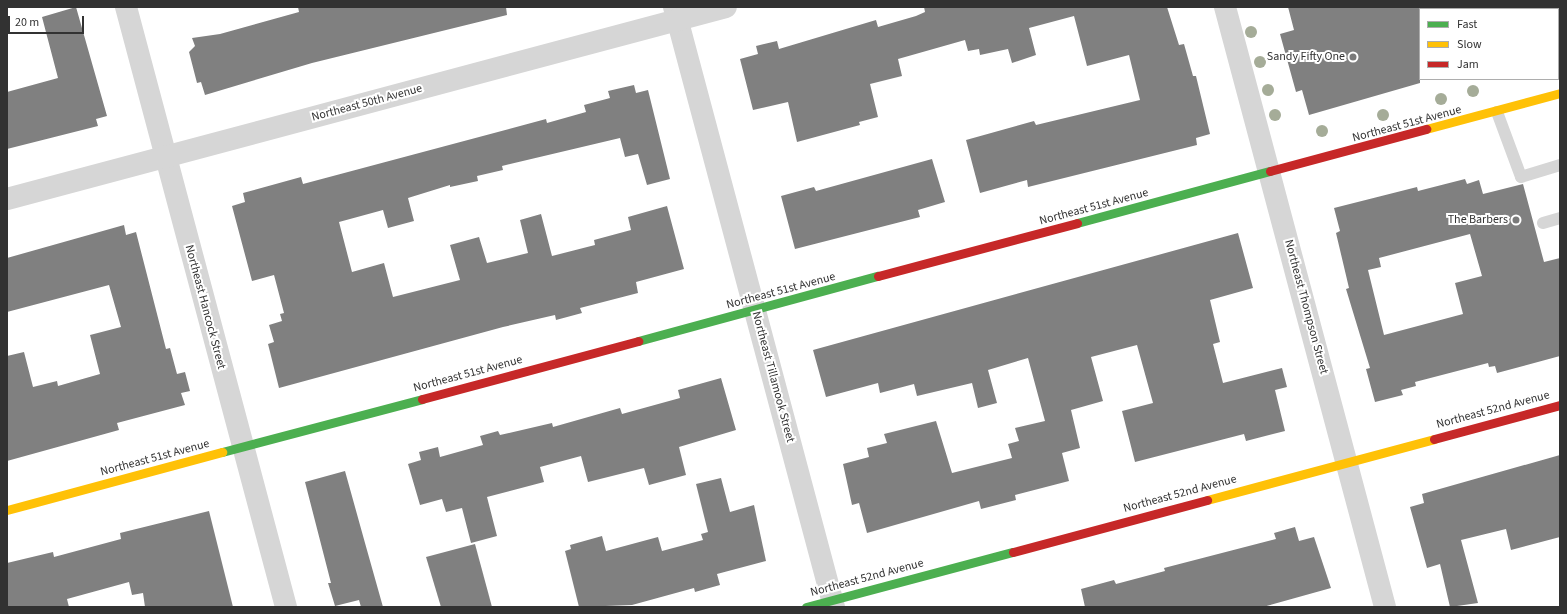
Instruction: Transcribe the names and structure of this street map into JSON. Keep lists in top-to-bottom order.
{
  "streets": {
    "street": [
      "Northeast 50th Avenue",
      "Northeast 51st Avenue",
      "Northeast Hancock Street",
      "Northeast Thompson Street",
      "Northeast Tillamook Street",
      "Northeast 52nd Avenue"
    ]
  },
  "crossings": [
    ["Northeast 50th Avenue", "Northeast Hancock Street"],
    ["Northeast 50th Avenue", "Northeast Tillamook Street"],
    ["Northeast 51st Avenue", "Northeast Hancock Street"],
    ["Northeast 51st Avenue", "Northeast Thompson Street"],
    ["Northeast 51st Avenue", "Northeast Tillamook Street"],
    ["Northeast Thompson Street", "Northeast 52nd Avenue"],
    ["Northeast Tillamook Street", "Northeast 52nd Avenue"]
  ],
  "places": ["Sandy Fifty One", "The Barbers"],
  "legend": ["Fast", "Slow", "Jam"],
  "scale_bar": "20 m"
}
